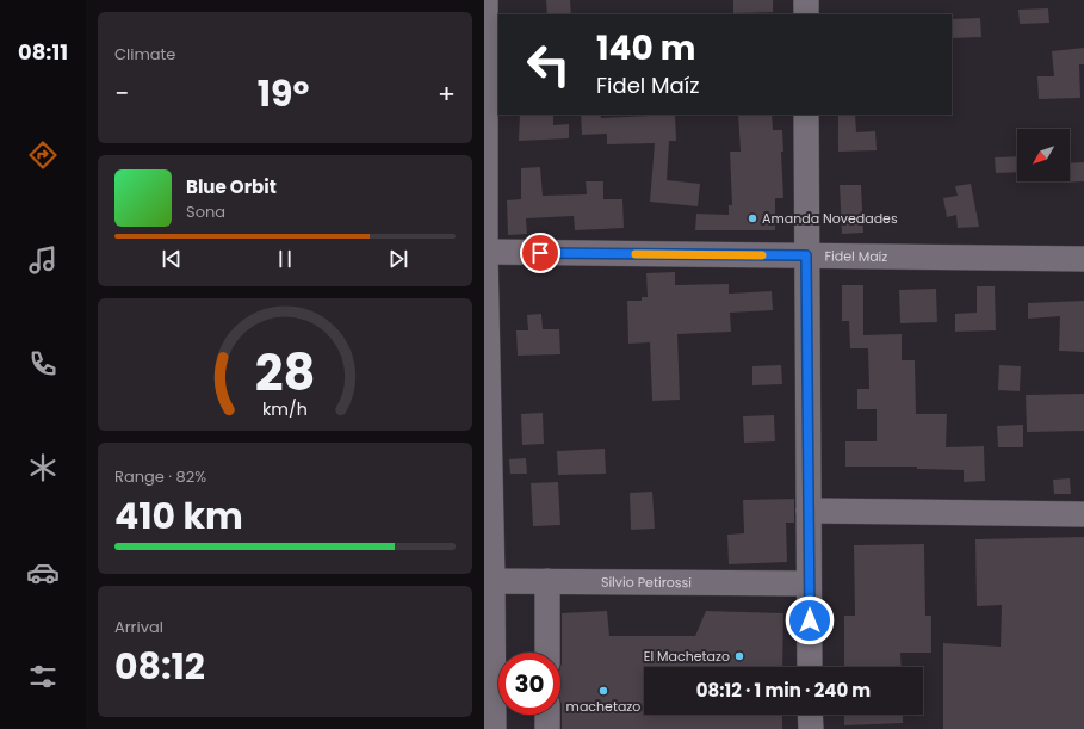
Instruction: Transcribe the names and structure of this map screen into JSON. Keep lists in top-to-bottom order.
{
  "streets": {
    "street": ["Fidel Maíz", "Silvio Petirossi"]
  },
  "places": ["Amanda Novedades", "El Machetazo", "machetazo"],
  "north": "bottom left",
  "page": {
    "tabs": "08:11",
    "tile": [
      "Climate",
      ["Range · 82%", "410 km"],
      ["Arrival", "08:12"]
    ],
    "turn": ["140 m", "Fidel Maíz"],
    "heat": ["−", "19°", "+"],
    "song": ["Blue Orbit", "Sona"],
    "limit": "30",
    "trip": "08:12 · 1 min · 240 m",
    "gauge": ["28", "km/h"]
  }
}
